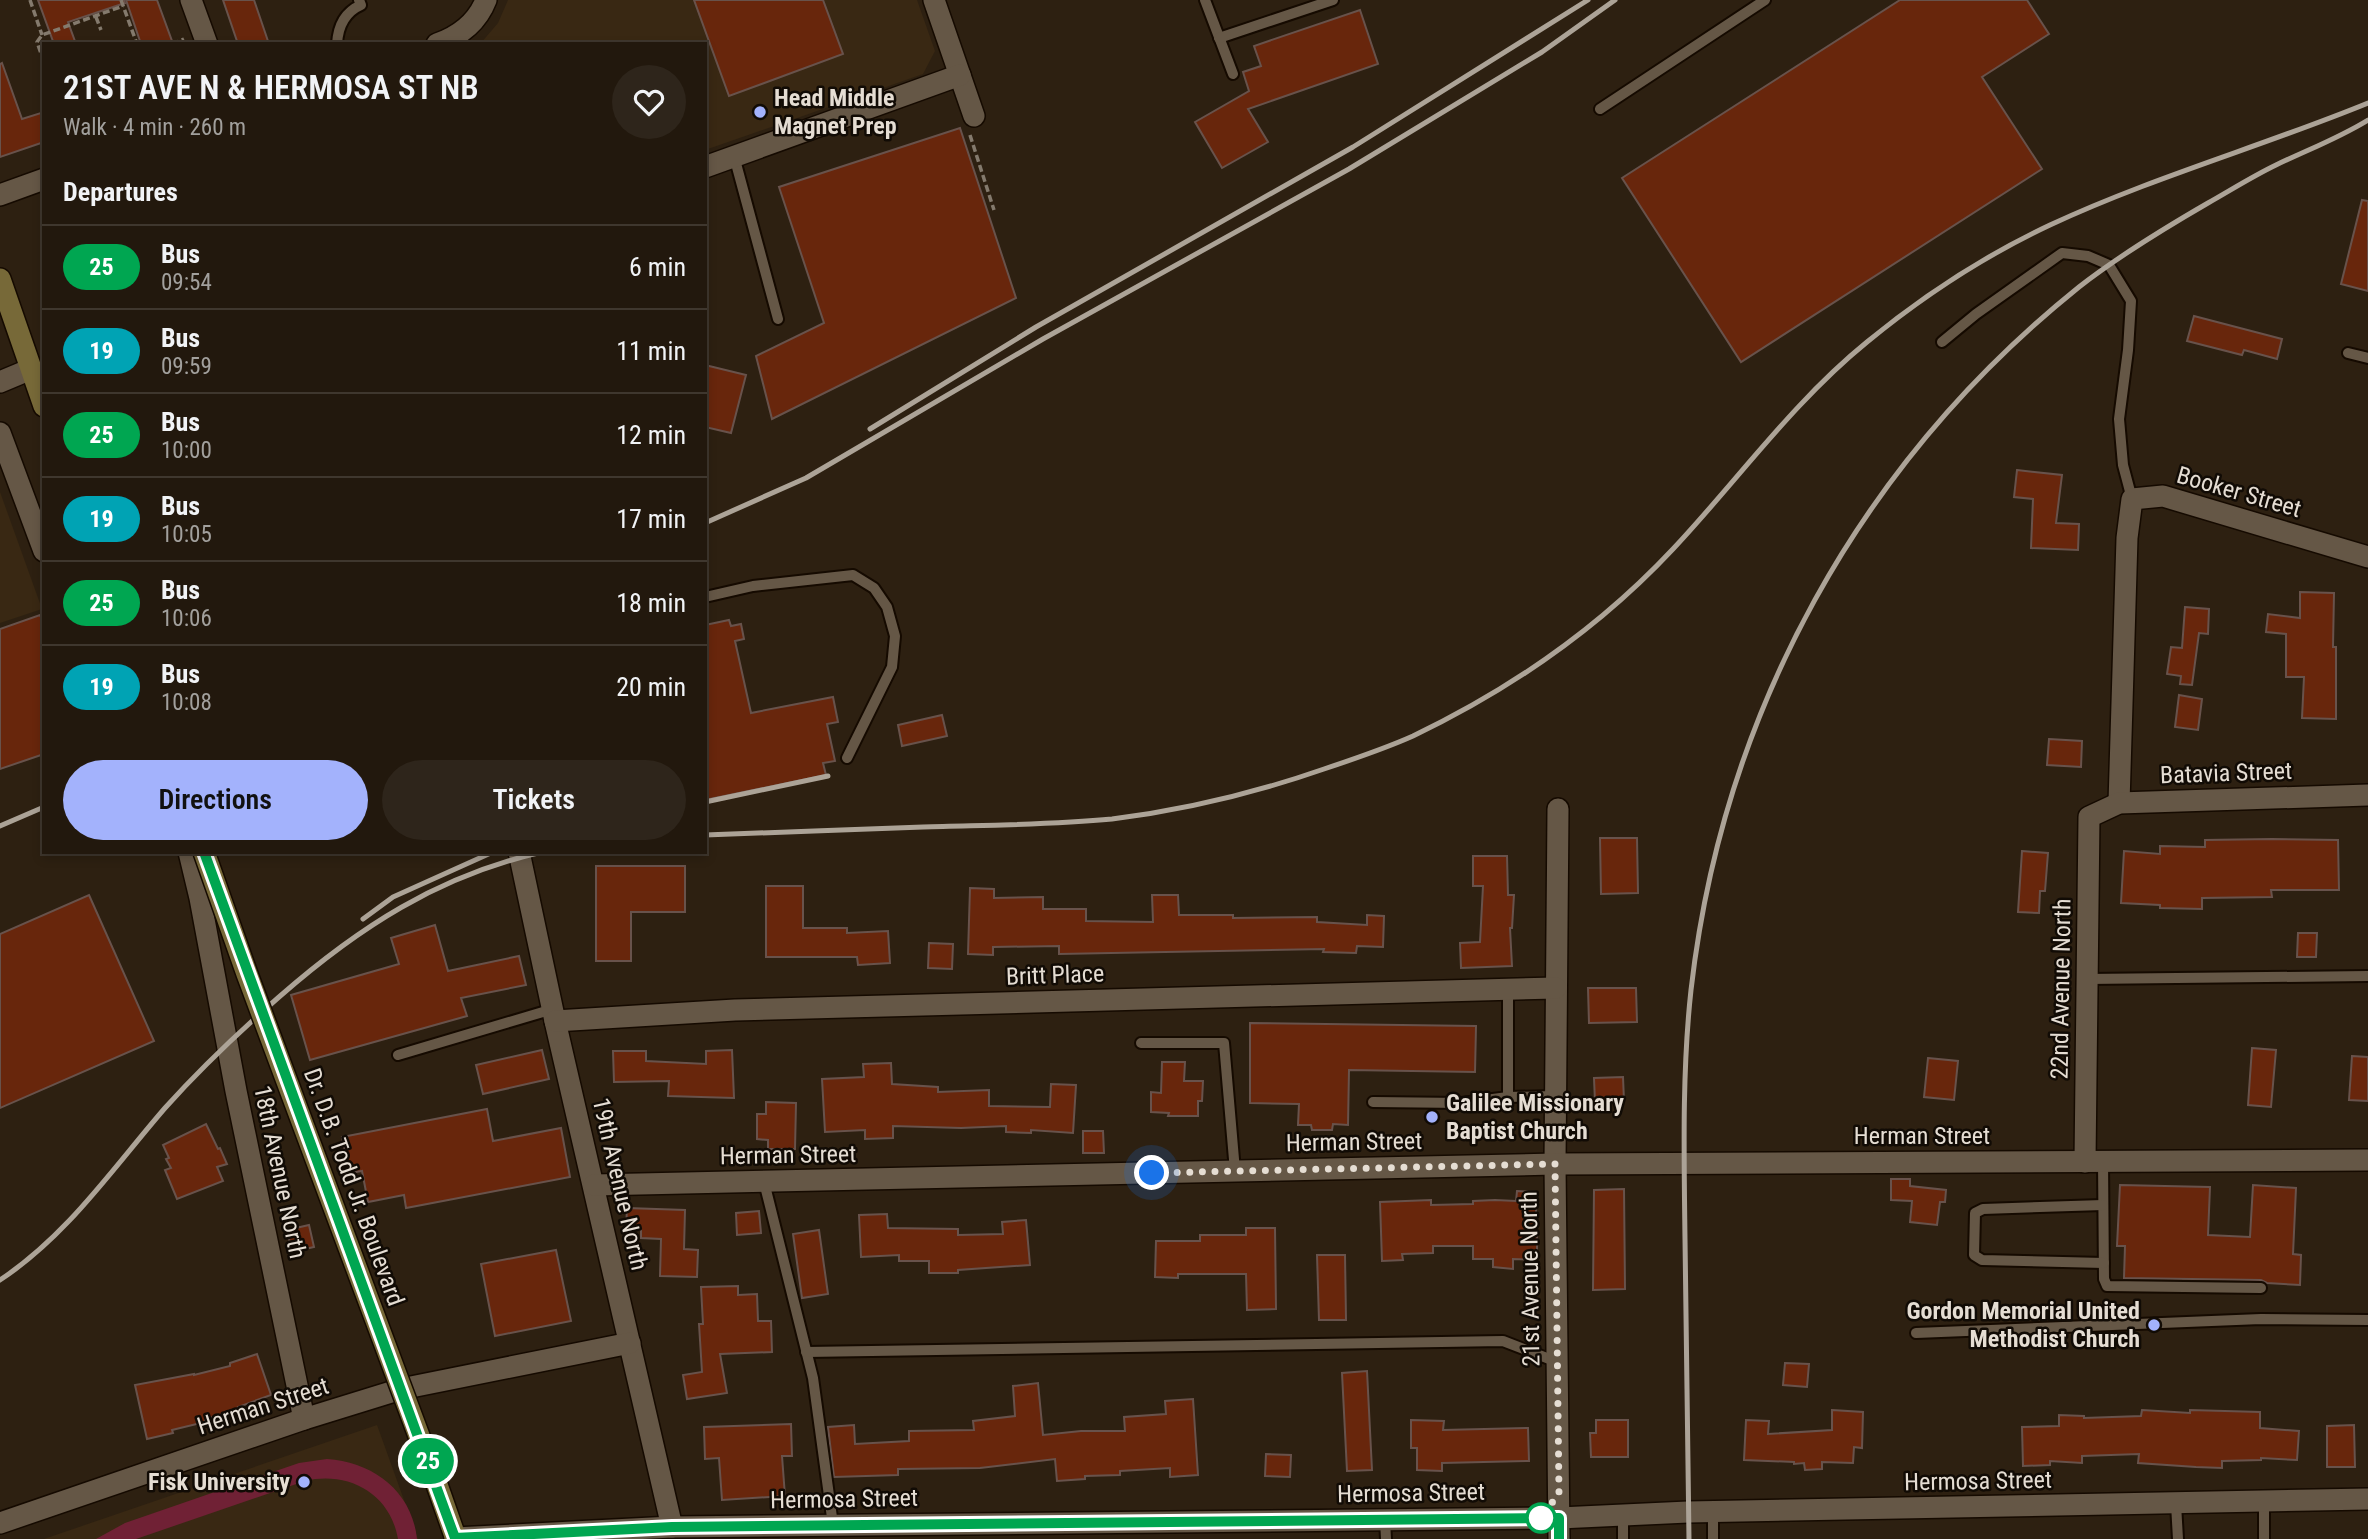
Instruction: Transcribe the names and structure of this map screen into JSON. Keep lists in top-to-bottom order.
{
  "streets": {
    "main road": ["Dr. D.B. Todd Jr. Boulevard"],
    "street": [
      "Booker Street",
      "Batavia Street",
      "Britt Place",
      "22nd Avenue North",
      "Herman Street",
      "18th Avenue North",
      "19th Avenue North",
      "21st Avenue North",
      "Hermosa Street"
    ]
  },
  "crossings": [
    ["Batavia Street", "22nd Avenue North"],
    ["Britt Place", "19th Avenue North"],
    ["Britt Place", "21st Avenue North"],
    ["22nd Avenue North", "Herman Street"],
    ["Herman Street", "18th Avenue North"],
    ["Herman Street", "19th Avenue North"],
    ["Herman Street", "21st Avenue North"],
    ["19th Avenue North", "Hermosa Street"],
    ["Dr. D.B. Todd Jr. Boulevard", "Hermosa Street"],
    ["21st Avenue North", "Hermosa Street"]
  ],
  "places": [
    "Head Middle Magnet Prep",
    "Galilee Missionary Baptist Church",
    "Gordon Memorial United Methodist Church",
    "Fisk University"
  ],
  "lines": ["bus line 25"],
  "page": {
    "on_map": "25",
    "heading": [
      ["21ST AVE N & HERMOSA ST NB", "Walk · 4 min · 260 m"],
      "Departures"
    ],
    "list": [
      {
        "mark": "25",
        "name": "Bus",
        "note": "09:54",
        "value": "6 min"
      },
      {
        "mark": "19",
        "name": "Bus",
        "note": "09:59",
        "value": "11 min"
      },
      {
        "mark": "25",
        "name": "Bus",
        "note": "10:00",
        "value": "12 min"
      },
      {
        "mark": "19",
        "name": "Bus",
        "note": "10:05",
        "value": "17 min"
      },
      {
        "mark": "25",
        "name": "Bus",
        "note": "10:06",
        "value": "18 min"
      },
      {
        "mark": "19",
        "name": "Bus",
        "note": "10:08",
        "value": "20 min"
      }
    ],
    "buttons": ["Directions", "Tickets"]
  }
}
